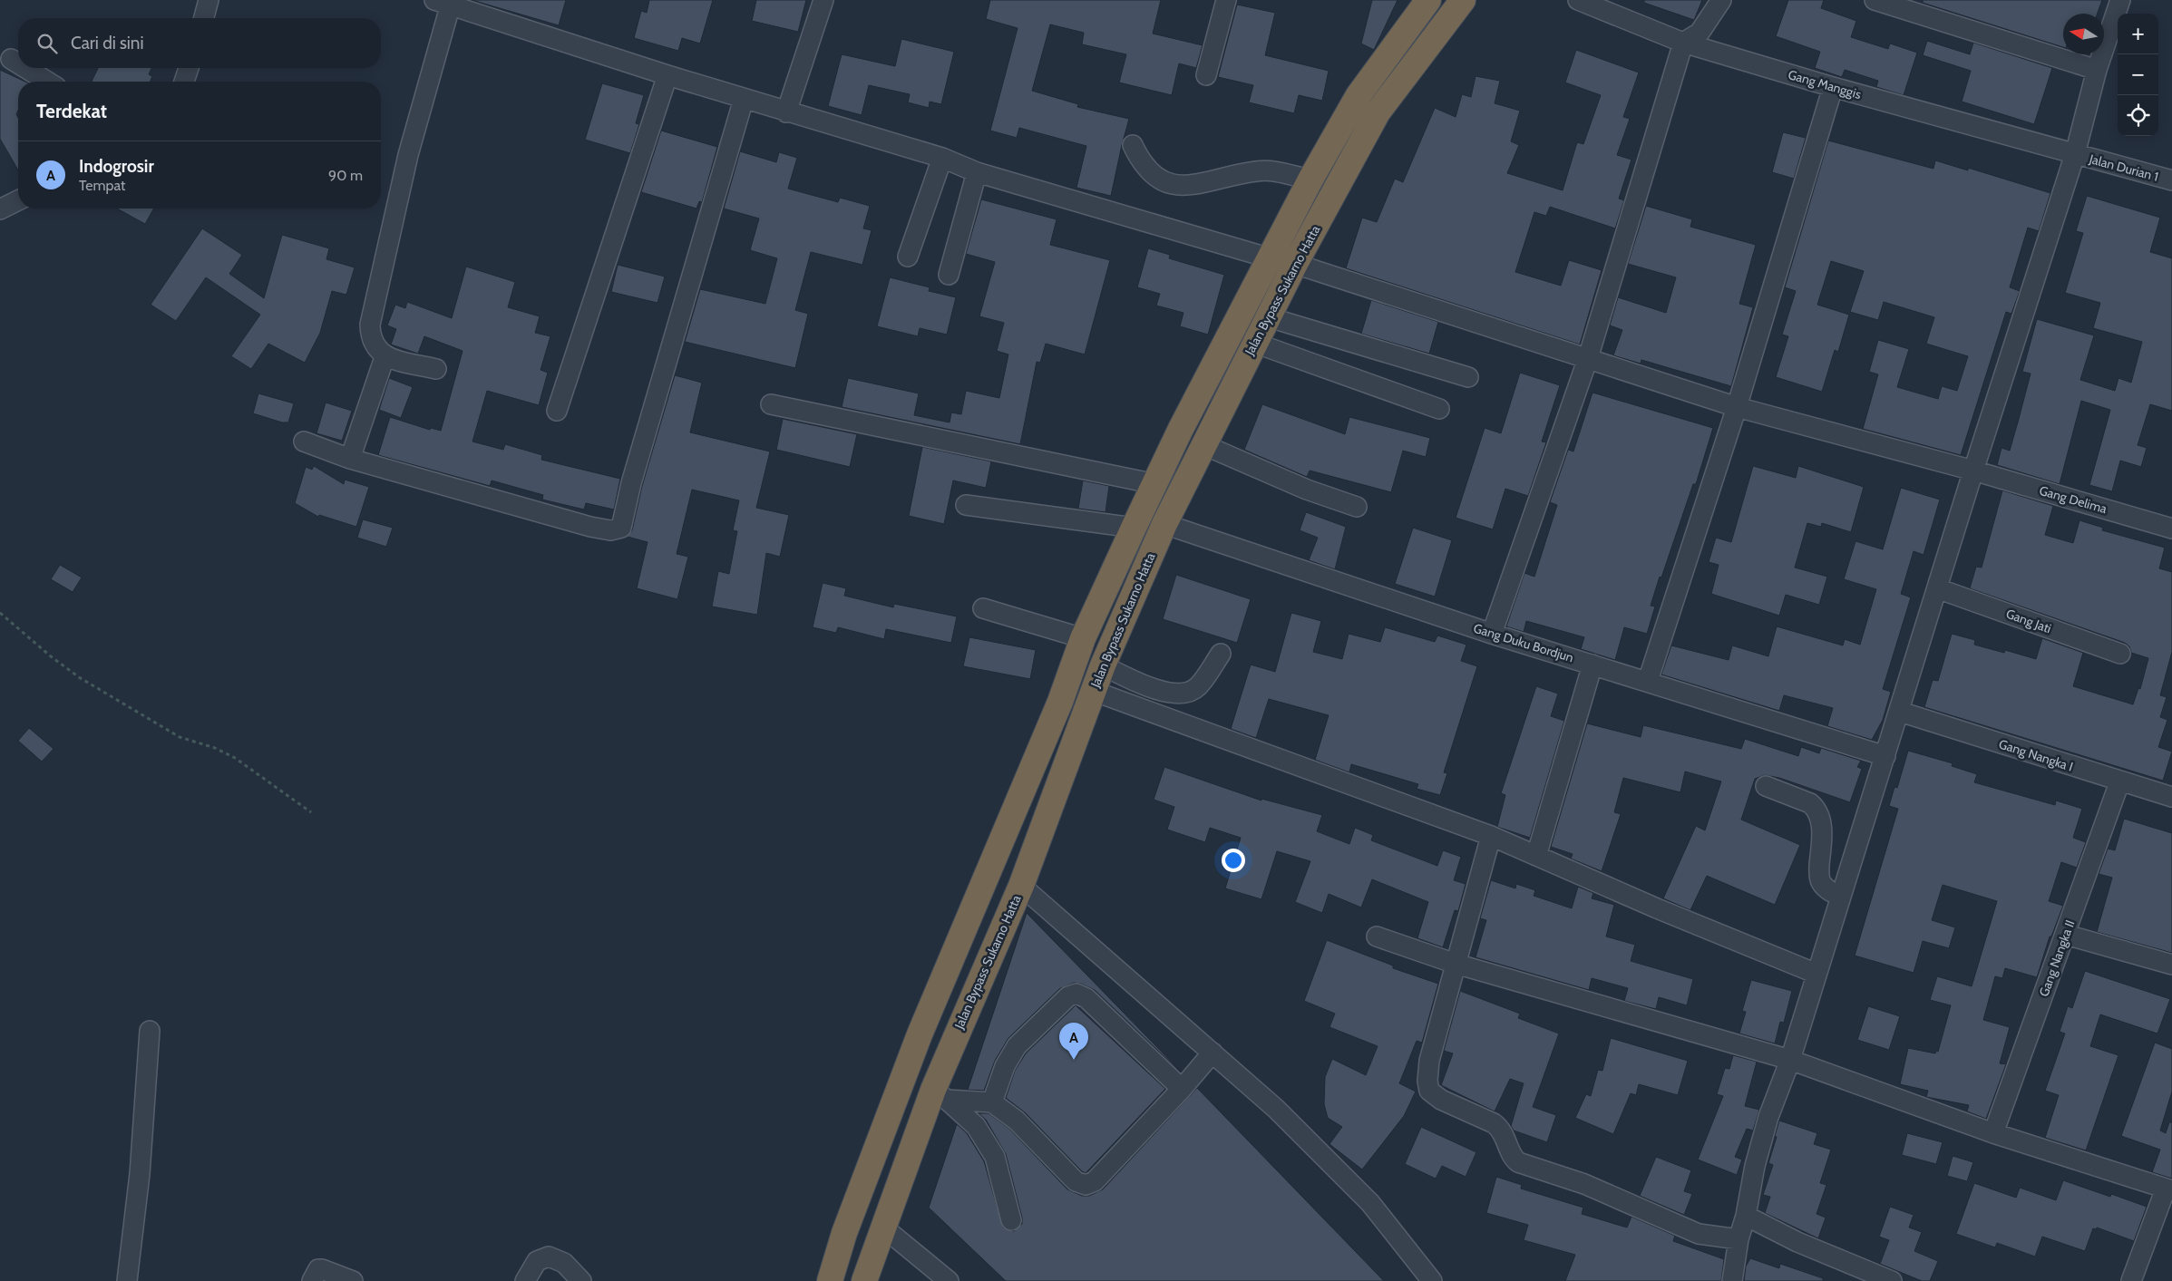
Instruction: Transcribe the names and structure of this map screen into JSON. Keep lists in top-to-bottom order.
{
  "streets": {
    "highway": ["Jalan Bypass Sukarno Hatta"],
    "street": [
      "Gang Manggis",
      "Jalan Durian 1",
      "Gang Delima",
      "Gang Jati",
      "Gang Duku Bordjun",
      "Gang Nangka I",
      "Gang Nangka II"
    ]
  },
  "crossings": [
    ["Gang Manggis", "Jalan Durian 1"],
    ["Jalan Bypass Sukarno Hatta", "Gang Delima"],
    ["Jalan Bypass Sukarno Hatta", "Gang Duku Bordjun"],
    ["Gang Nangka I", "Gang Nangka II"]
  ],
  "north": "left",
  "page": {
    "map_buttons": ["+", "−"],
    "search": "Cari di sini",
    "heading": "Terdekat",
    "list": [
      {
        "mark": "A",
        "name": "Indogrosir",
        "note": "Tempat",
        "value": "90 m"
      }
    ],
    "pins": "A"
  }
}
